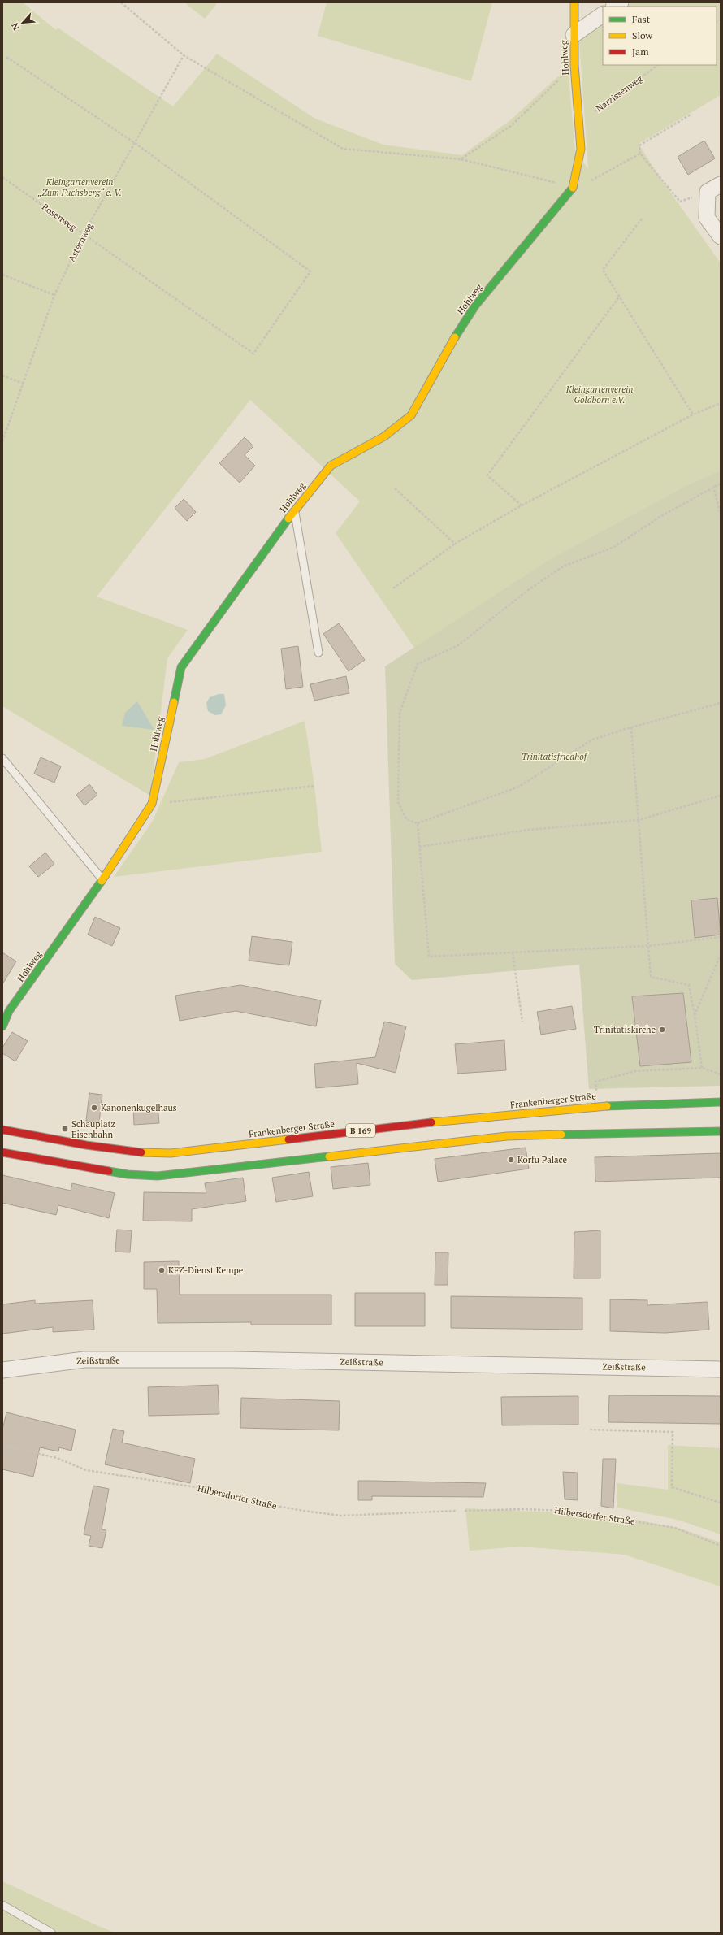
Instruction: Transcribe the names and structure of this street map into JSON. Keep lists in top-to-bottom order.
{
  "streets": {
    "main road": ["Hohlweg", "Frankenberger Straße", "B 169"],
    "street": ["Zeißstraße"],
    "path": [
      "Narzissenweg",
      "Rosenweg",
      "Asternweg",
      "Hilbersdorfer Straße"
    ]
  },
  "crossings": [
    ["Hohlweg", "Narzissenweg"],
    ["Rosenweg", "Asternweg"]
  ],
  "parks": ["Kleingartenverein „Zum Fuchsberg“ e. V.", "Kleingartenverein Goldborn e.V.", "Trinitatisfriedhof"],
  "places": {
    "other": [
      "Trinitatiskirche",
      "Kanonenkugelhaus",
      "Korfu Palace",
      "KFZ-Dienst Kempe"
    ],
    "transit": ["Schauplatz Eisenbahn"]
  },
  "legend": ["Fast", "Slow", "Jam"],
  "north": "bottom left"
}
